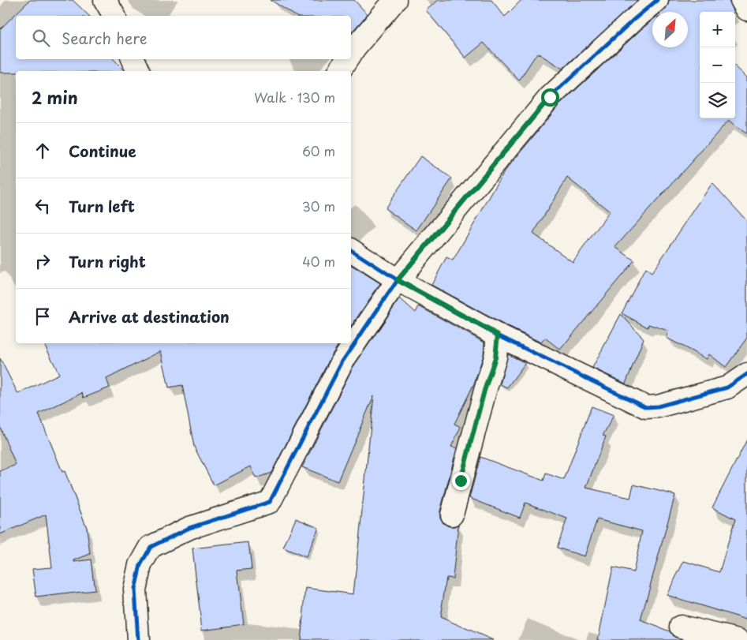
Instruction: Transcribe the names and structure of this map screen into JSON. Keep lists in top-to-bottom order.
{
  "north": "top right",
  "page": {
    "map_buttons": ["+", "−"],
    "search": "Search here",
    "heading": ["2 min", "Walk · 130 m"],
    "list": [
      ["Continue", "60 m"],
      ["Turn left", "30 m"],
      ["Turn right", "40 m"],
      "Arrive at destination"
    ]
  }
}
